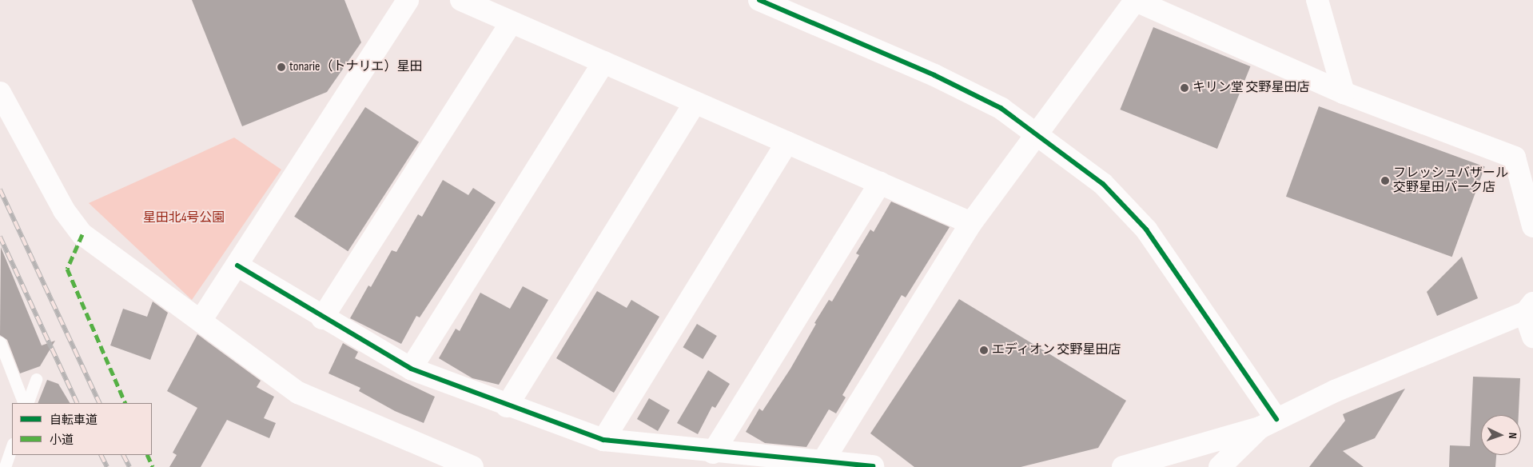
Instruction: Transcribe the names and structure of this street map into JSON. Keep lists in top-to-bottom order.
{
  "parks": ["星田北4号公園"],
  "places": [
    "tonarie（トナリエ）星田",
    "キリン堂 交野星田店",
    "フレッシュバザール 交野星田パーク店",
    "エディオン 交野星田店"
  ],
  "legend": ["自転車道", "小道"],
  "north": "right"
}
